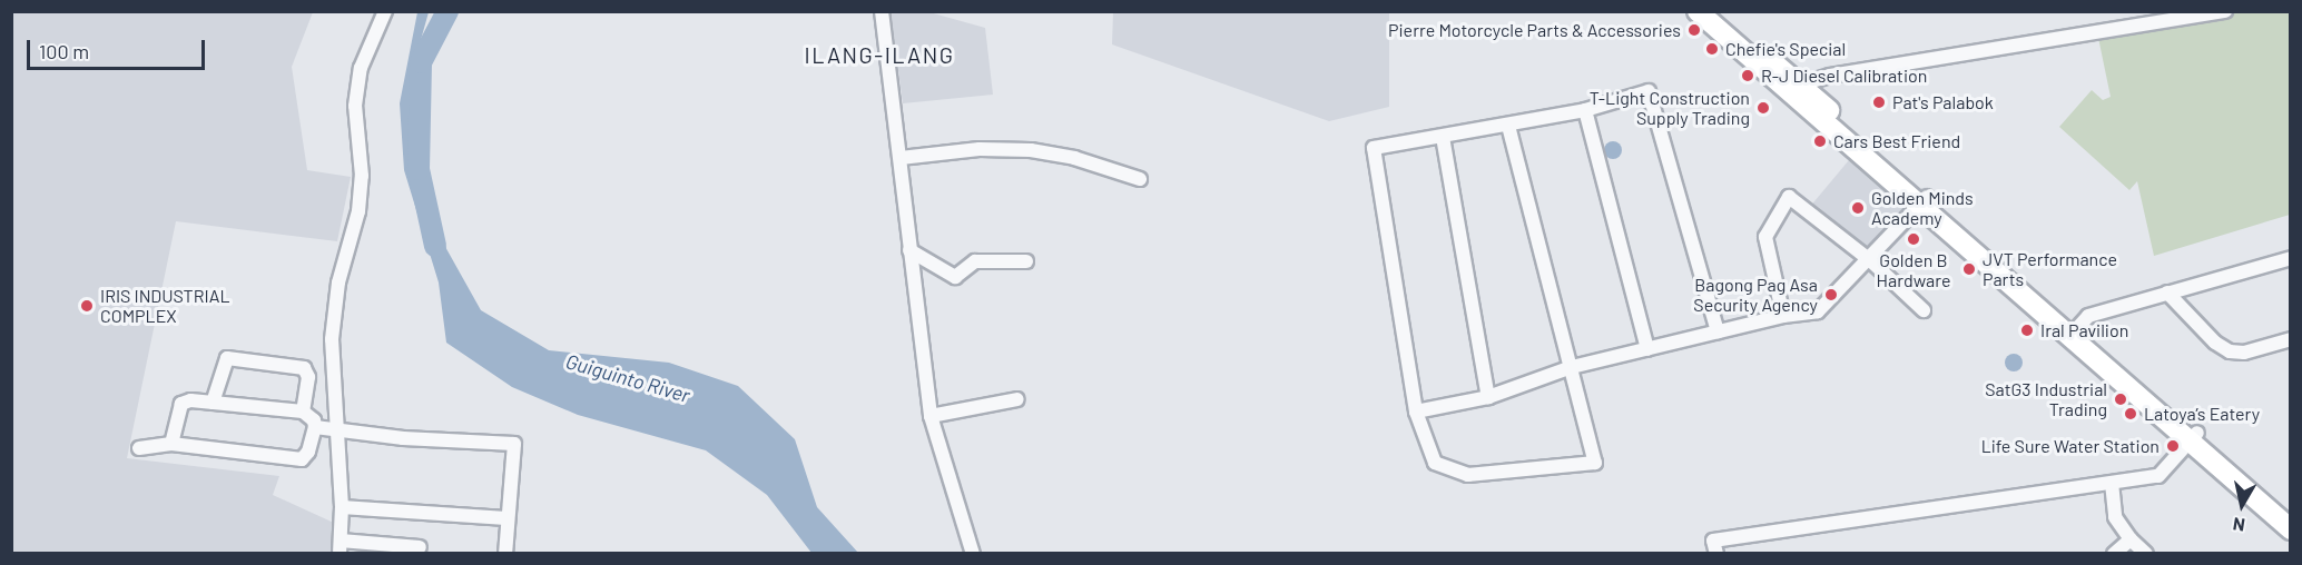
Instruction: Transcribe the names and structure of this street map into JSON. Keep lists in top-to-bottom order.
{
  "districts": ["ILANG-ILANG"],
  "water": ["Guiguinto River"],
  "places": [
    "Pierre Motorcycle Parts & Accessories",
    "Chefie's Special",
    "R-J Diesel Calibration",
    "Pat's Palabok",
    "T-Light Construction Supply Trading",
    "Cars Best Friend",
    "Golden Minds Academy",
    "Golden B Hardware",
    "JVT Performance Parts",
    "Bagong Pag Asa Security Agency",
    "IRIS INDUSTRIAL COMPLEX",
    "Iral Pavilion",
    "SatG3 Industrial Trading",
    "Latoya’s Eatery",
    "Life Sure Water Station"
  ],
  "scale_bar": "100 m",
  "north": "bottom"
}
